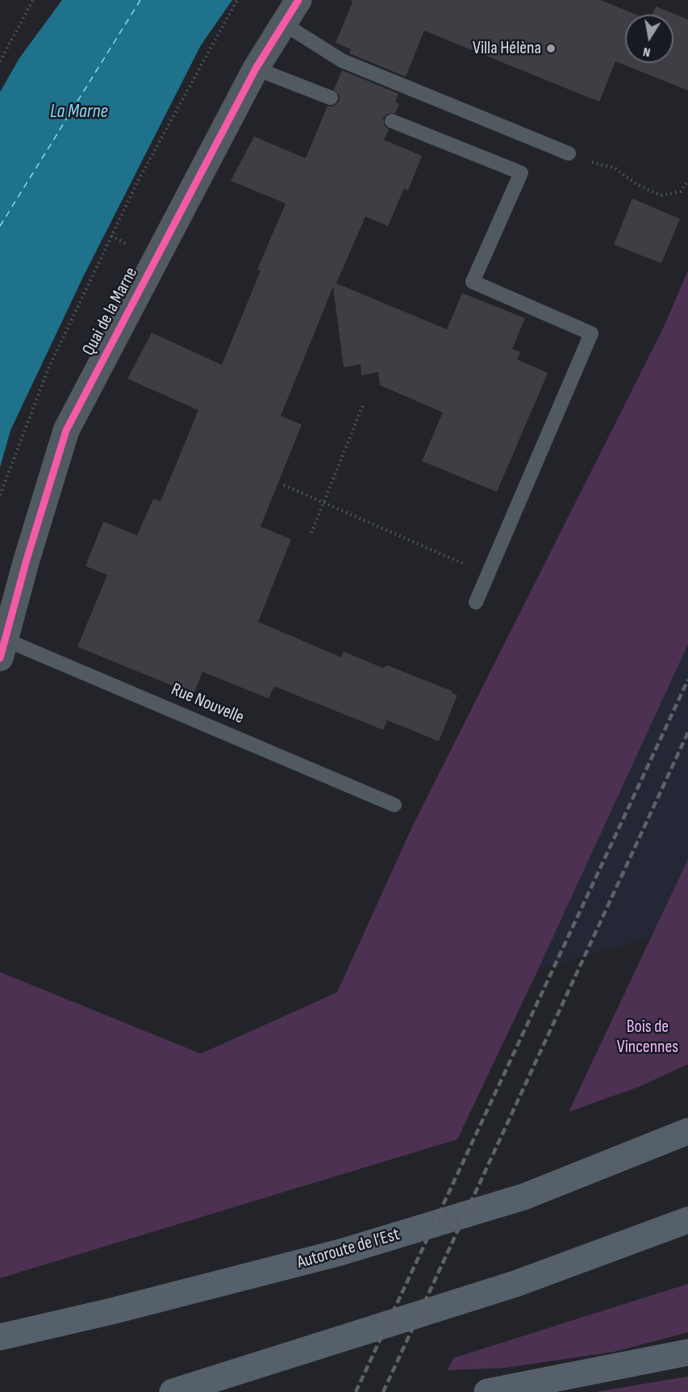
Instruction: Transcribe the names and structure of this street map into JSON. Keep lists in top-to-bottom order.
{
  "streets": {
    "highway": ["Autoroute de l’Est"],
    "street": ["Quai de la Marne"],
    "lane": ["Rue Nouvelle"]
  },
  "crossings": [
    ["Quai de la Marne", "Rue Nouvelle"]
  ],
  "water": ["La Marne"],
  "parks": ["Bois de Vincennes"],
  "places": ["Villa Hélèna"],
  "north": "bottom"
}
